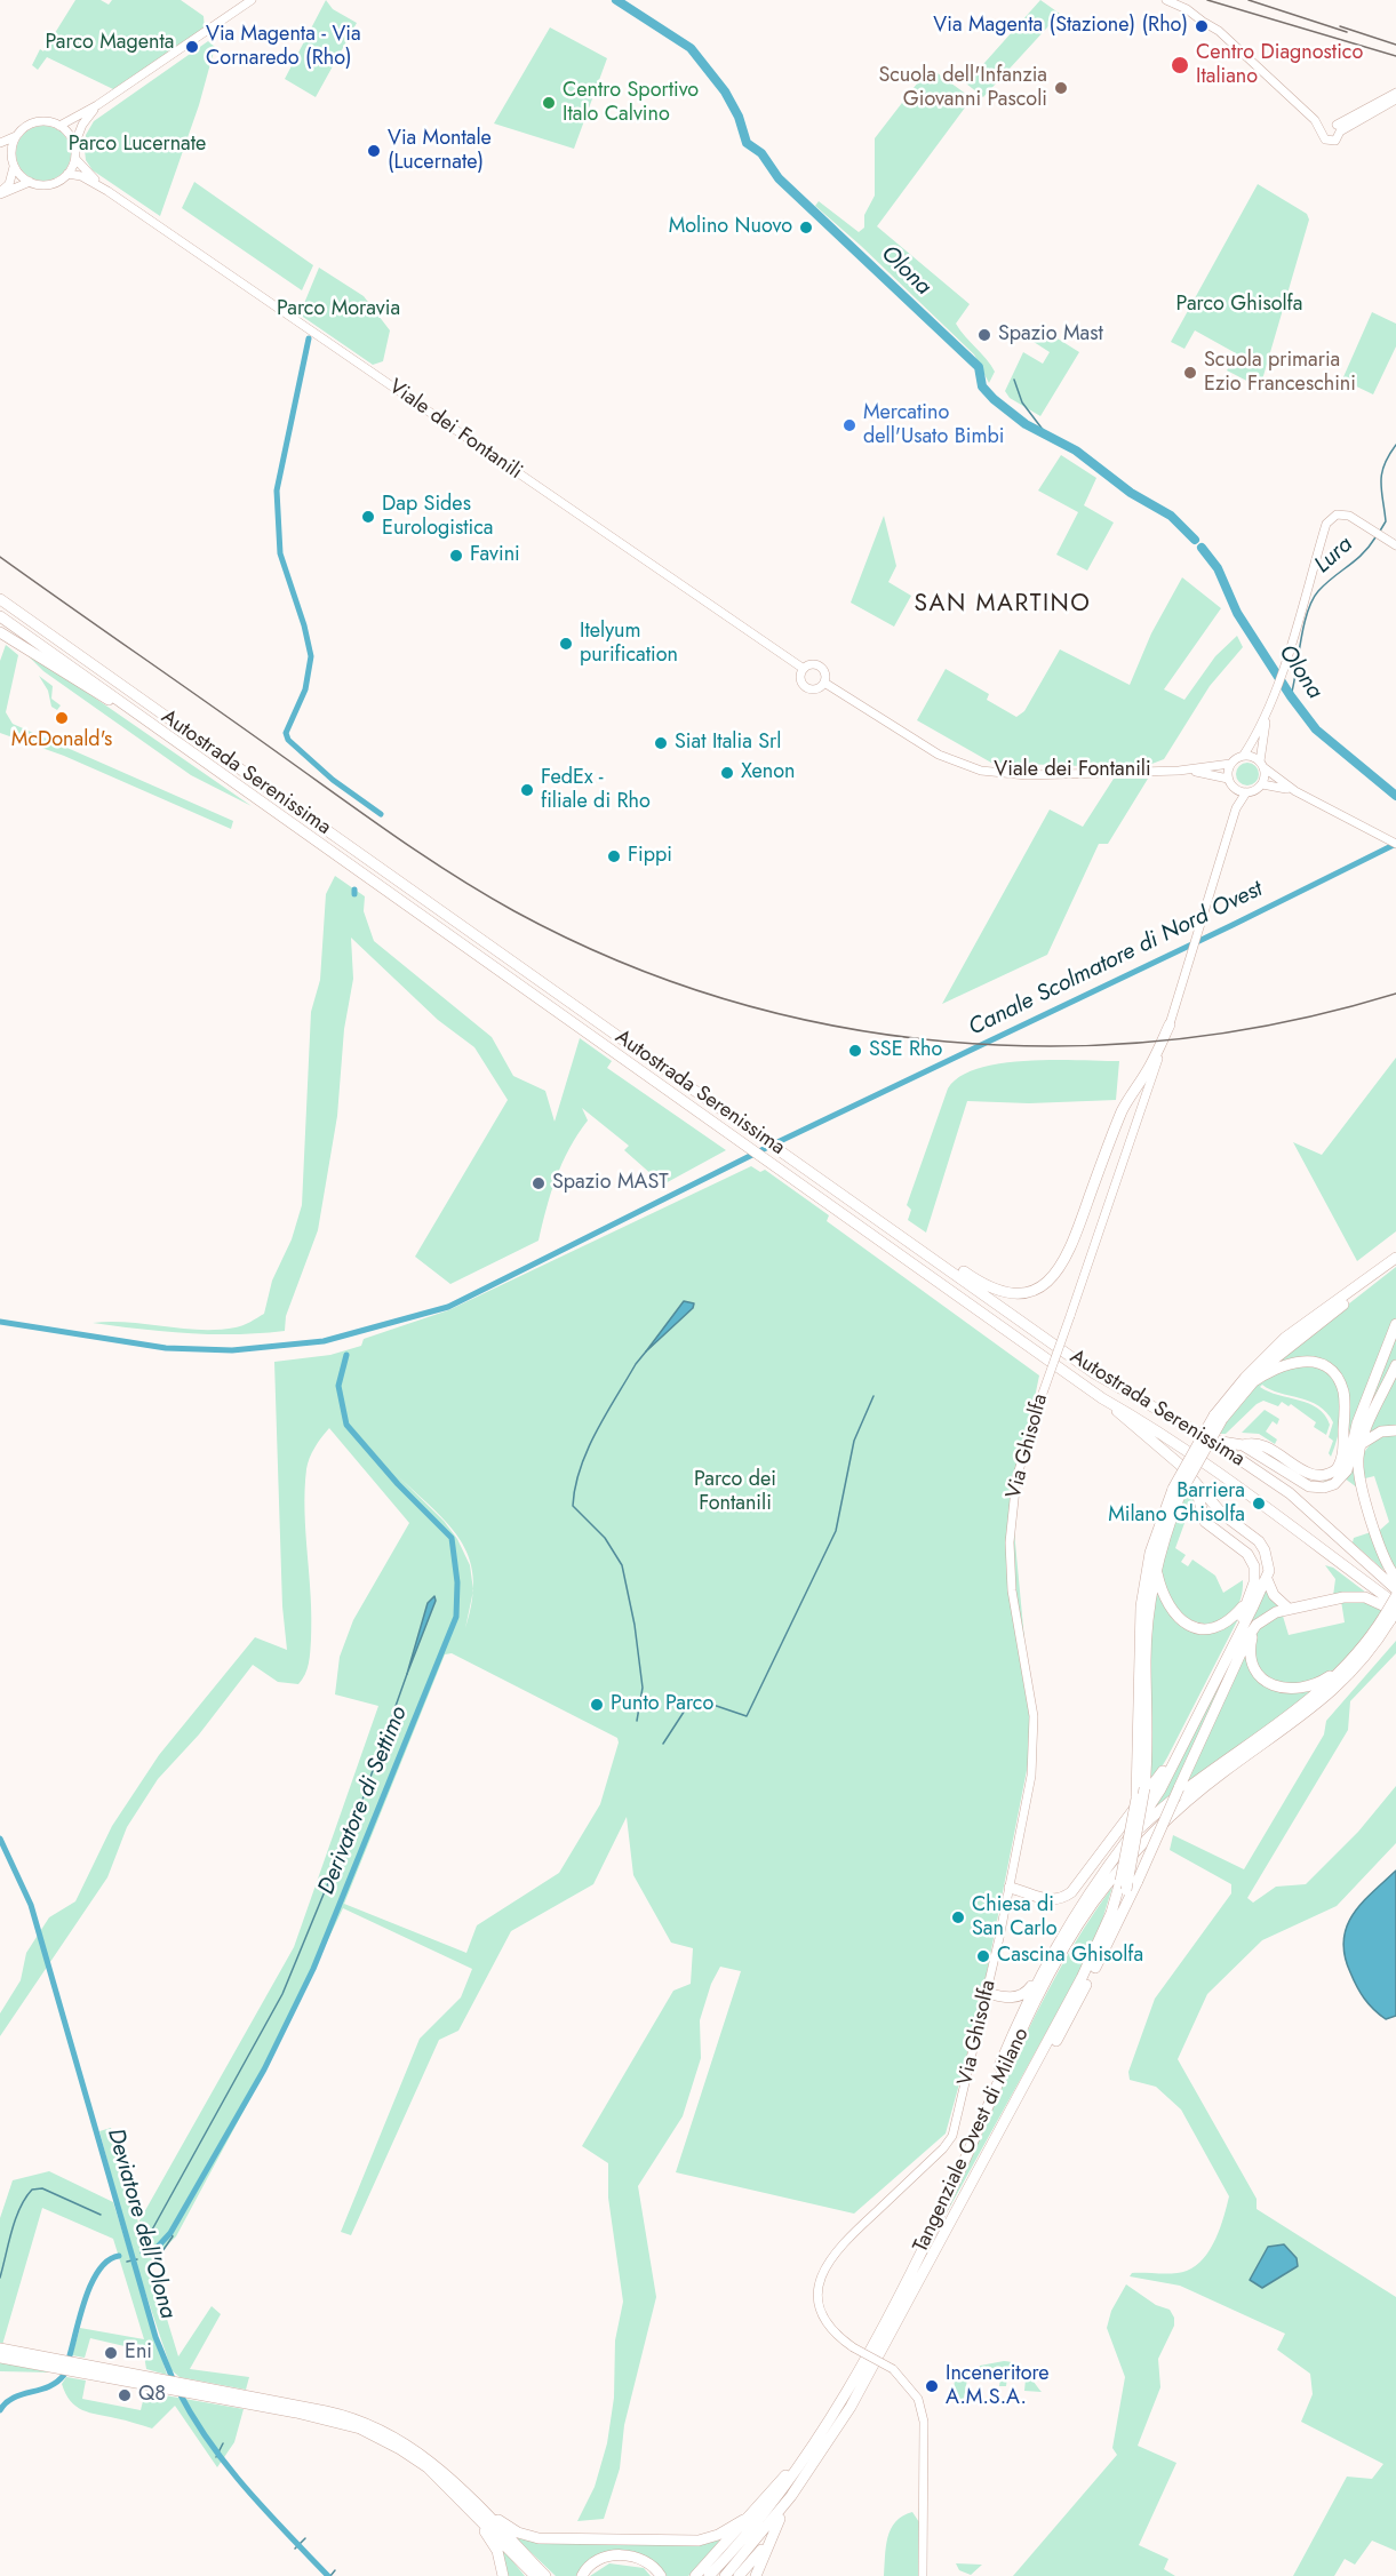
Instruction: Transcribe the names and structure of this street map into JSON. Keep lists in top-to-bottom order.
{
  "streets": {
    "highway": ["Autostrada Serenissima", "Tangenziale Ovest di Milano"],
    "street": ["Viale dei Fontanili", "Via Ghisolfa"]
  },
  "crossings": [
    ["Viale dei Fontanili", "Via Ghisolfa"]
  ],
  "districts": ["SAN MARTINO"],
  "water": [
    "Olona",
    "Lura",
    "Canale Scolmatore di Nord Ovest",
    "Derivatore di Settimo",
    "Deviatore dell'Olona"
  ],
  "parks": [
    "Parco Magenta",
    "Parco Lucernate",
    "Parco Ghisolfa",
    "Parco Moravia",
    "Parco dei Fontanili"
  ],
  "places": [
    "Via Magenta (Stazione) (Rho)",
    "Via Magenta - Via Cornaredo (Rho)",
    "Centro Diagnostico Italiano",
    "Scuola dell'Infanzia Giovanni Pascoli",
    "Centro Sportivo Italo Calvino",
    "Via Montale (Lucernate)",
    "Molino Nuovo",
    "Spazio Mast",
    "Scuola primaria Ezio Franceschini",
    "Mercatino dell'Usato Bimbi",
    "Dap Sides Eurologistica",
    "Favini",
    "Itelyum purification",
    "McDonald's",
    "Siat Italia Srl",
    "Xenon",
    "FedEx - filiale di Rho",
    "Fippi",
    "SSE Rho",
    "Spazio MAST",
    "Barriera Milano Ghisolfa",
    "Punto Parco",
    "Chiesa di San Carlo",
    "Cascina Ghisolfa",
    "Eni",
    "Inceneritore A.M.S.A.",
    "Q8"
  ]
}
